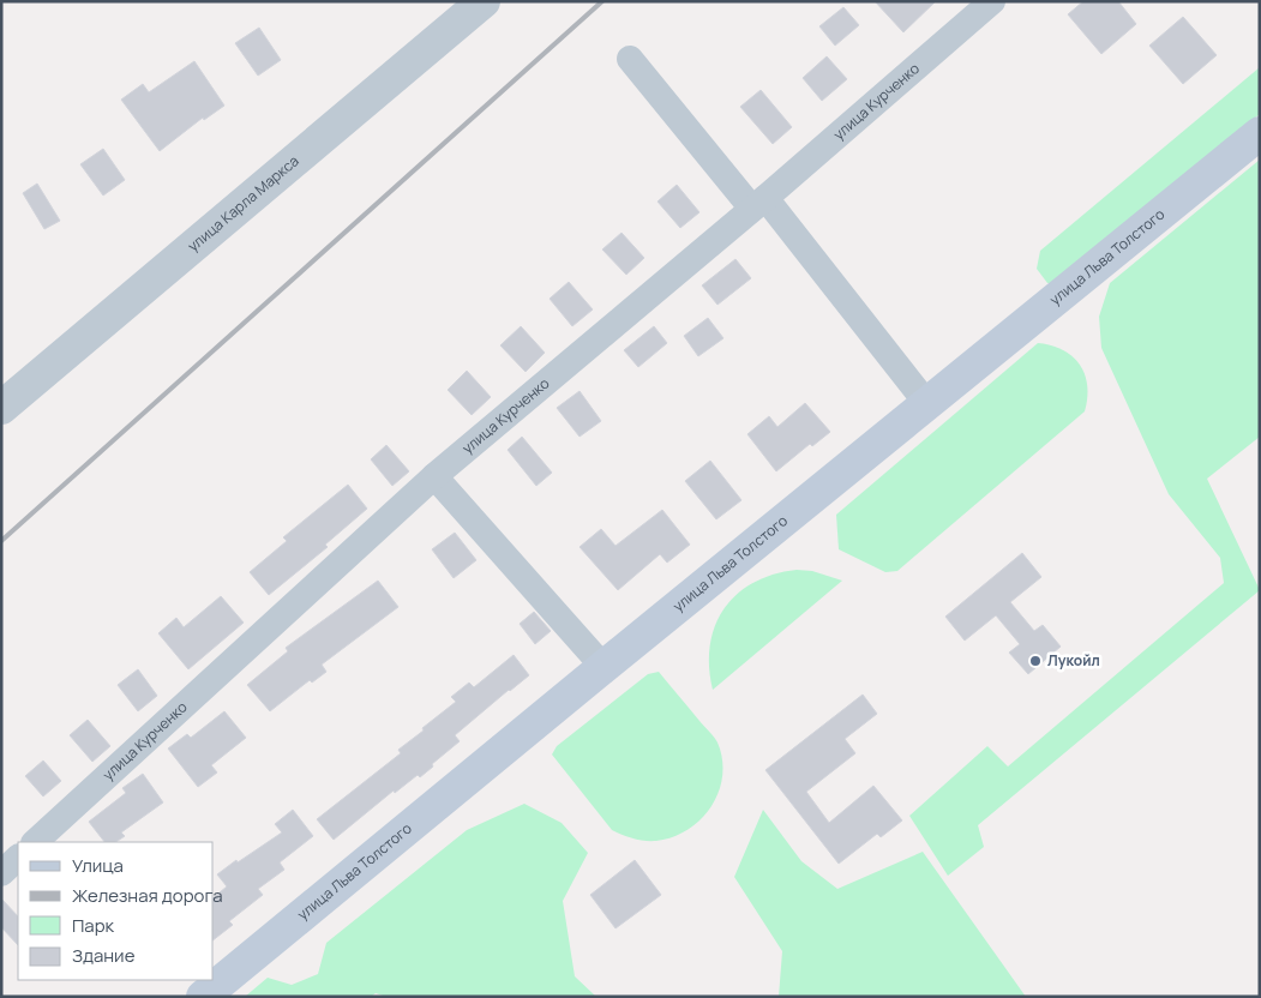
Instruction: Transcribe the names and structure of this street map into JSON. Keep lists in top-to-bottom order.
{
  "streets": {
    "main road": ["улица Льва Толстого"],
    "street": ["улица Курченко", "улица Карла Маркса"]
  },
  "places": ["Лукойл"],
  "legend": [
    "Улица",
    "Железная дорога",
    "Парк",
    "Здание"
  ]
}
